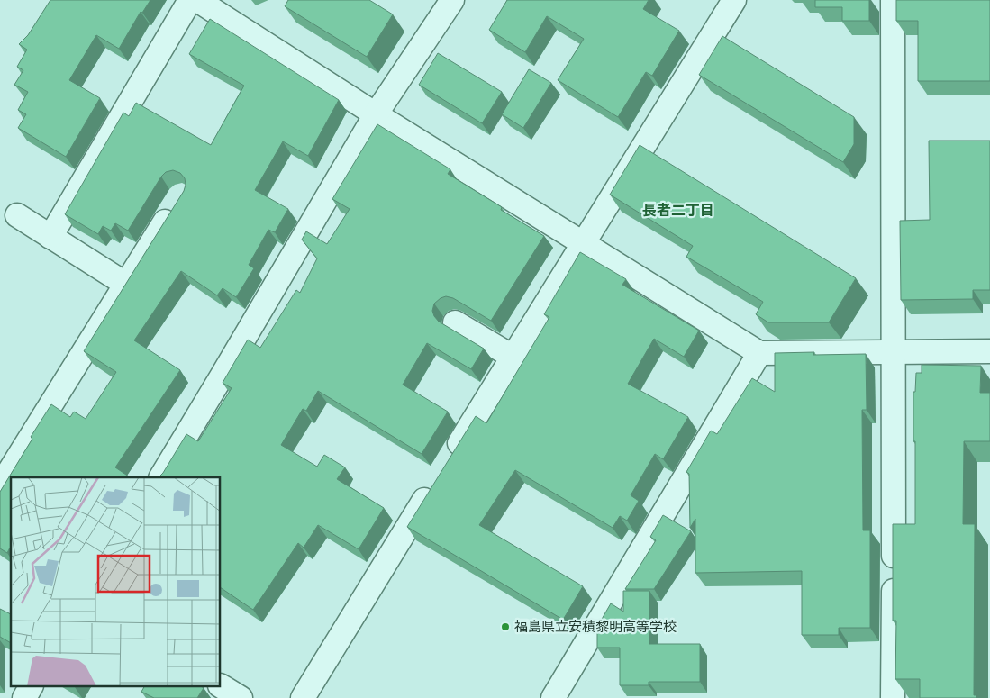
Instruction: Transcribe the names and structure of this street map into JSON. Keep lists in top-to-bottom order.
{
  "districts": ["長者二丁目"],
  "places": ["福島県立安積黎明高等学校"]
}
